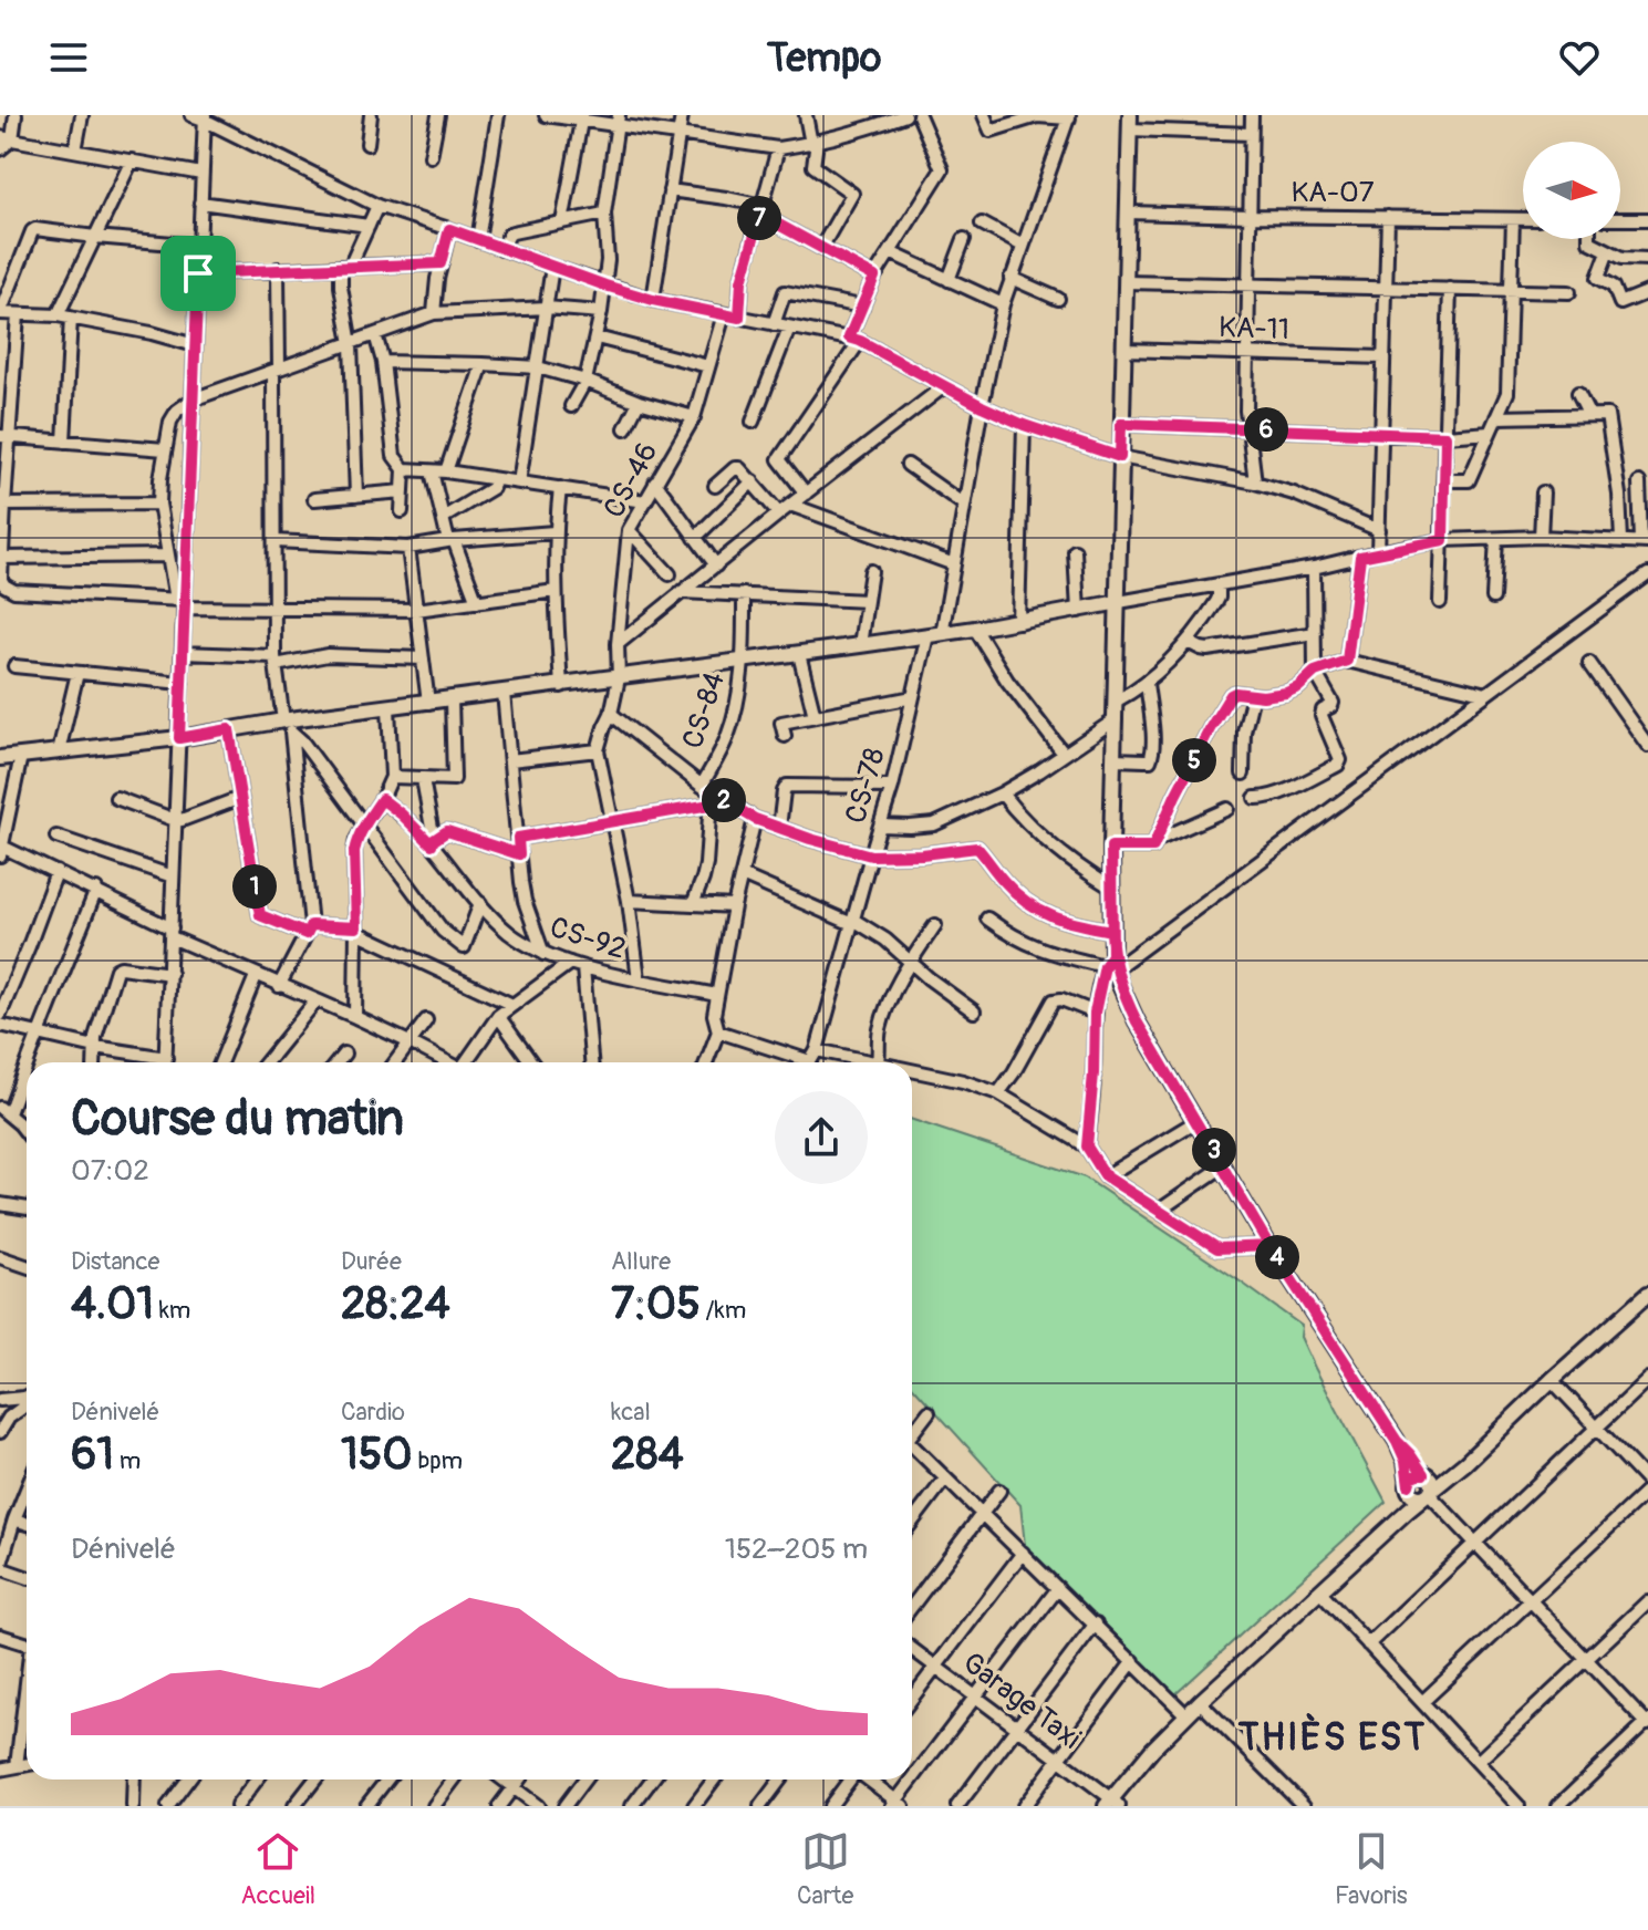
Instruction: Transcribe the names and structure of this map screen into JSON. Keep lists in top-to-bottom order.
{
  "streets": {
    "street": [
      "KA-07",
      "KA-11",
      "CS-46",
      "CS-84",
      "CS-78",
      "CS-92",
      "Garage Taxi"
    ]
  },
  "districts": ["THIÈS EST"],
  "north": "right",
  "page": {
    "header": "Tempo",
    "pins": [
      "7",
      "6",
      "5",
      "2",
      "1",
      "3",
      "4"
    ],
    "heading": ["Course du matin", "07:02"],
    "stats": [
      ["Distance", "4.01 km"],
      ["Durée", "28:24"],
      ["Allure", "7:05 /km"],
      ["Dénivelé", "61 m"],
      ["Cardio", "150 bpm"],
      ["kcal", "284"]
    ],
    "chart": ["Dénivelé", "152–205 m"],
    "tabs": ["Accueil", "Carte", "Favoris"]
  }
}
